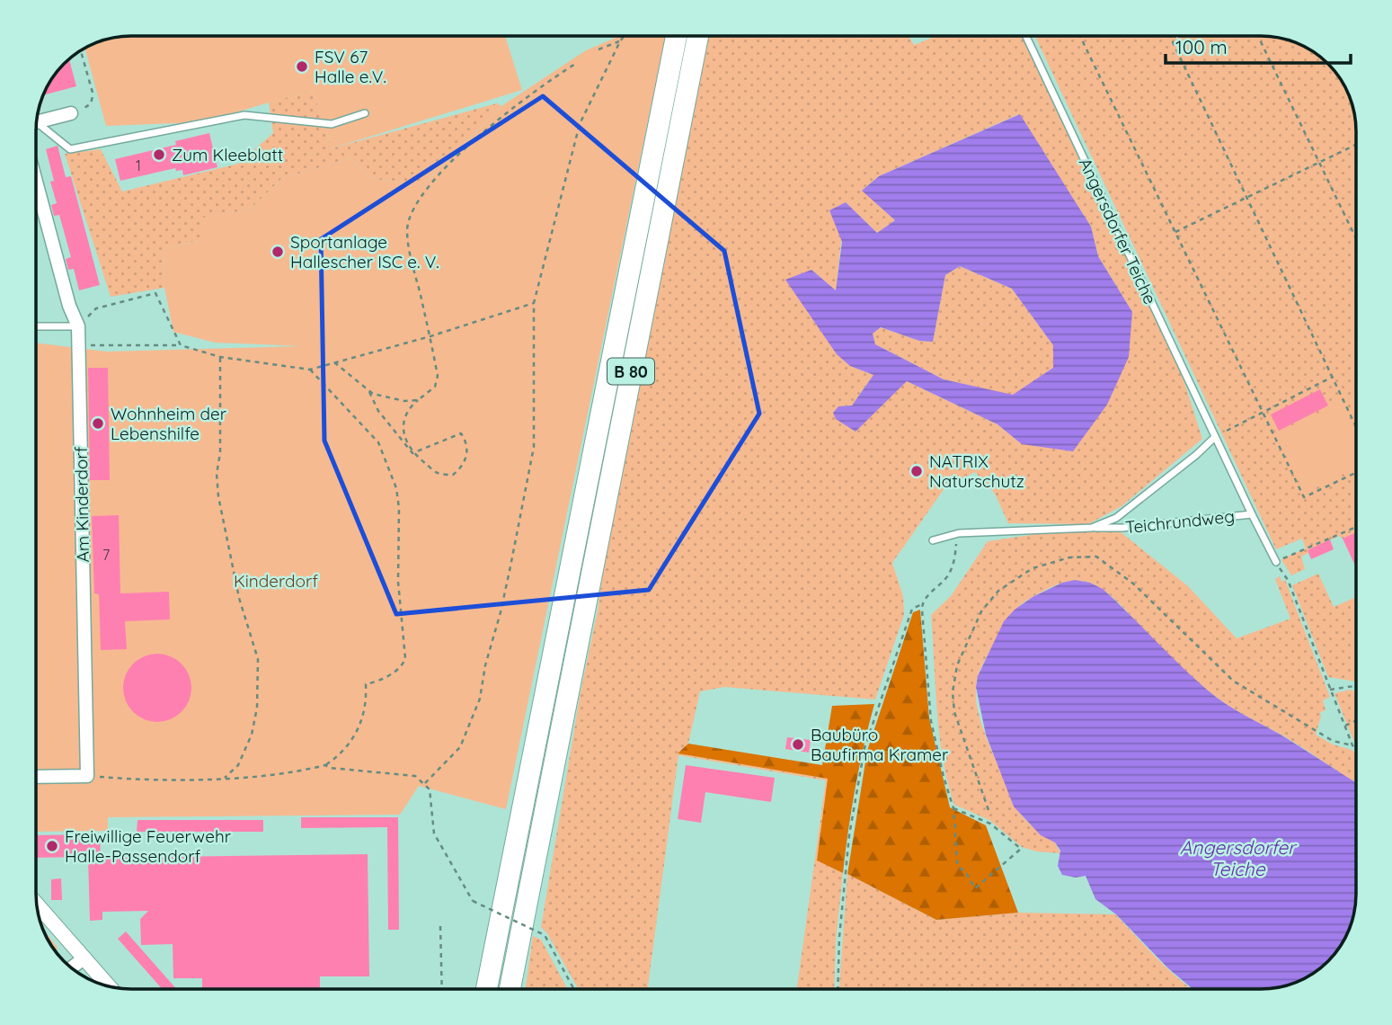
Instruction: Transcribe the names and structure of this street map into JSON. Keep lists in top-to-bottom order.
{
  "streets": {
    "highway": ["B 80"],
    "street": ["Am Kinderdorf"],
    "lane": ["Angersdorfer Teiche", "Teichrundweg"]
  },
  "crossings": [
    ["Angersdorfer Teiche", "Teichrundweg"]
  ],
  "water": ["Angersdorfer Teiche"],
  "parks": ["Kinderdorf"],
  "places": [
    "FSV 67 Halle e.V.",
    "Zum Kleeblatt",
    "Sportanlage Hallescher ISC e. V.",
    "Wohnheim der Lebenshilfe",
    "NATRIX Naturschutz",
    "Baubüro Baufirma Kramer",
    "Freiwillige Feuerwehr Halle-Passendorf"
  ],
  "house_numbers": ["1", "7"],
  "scale_bar": "100 m"
}
